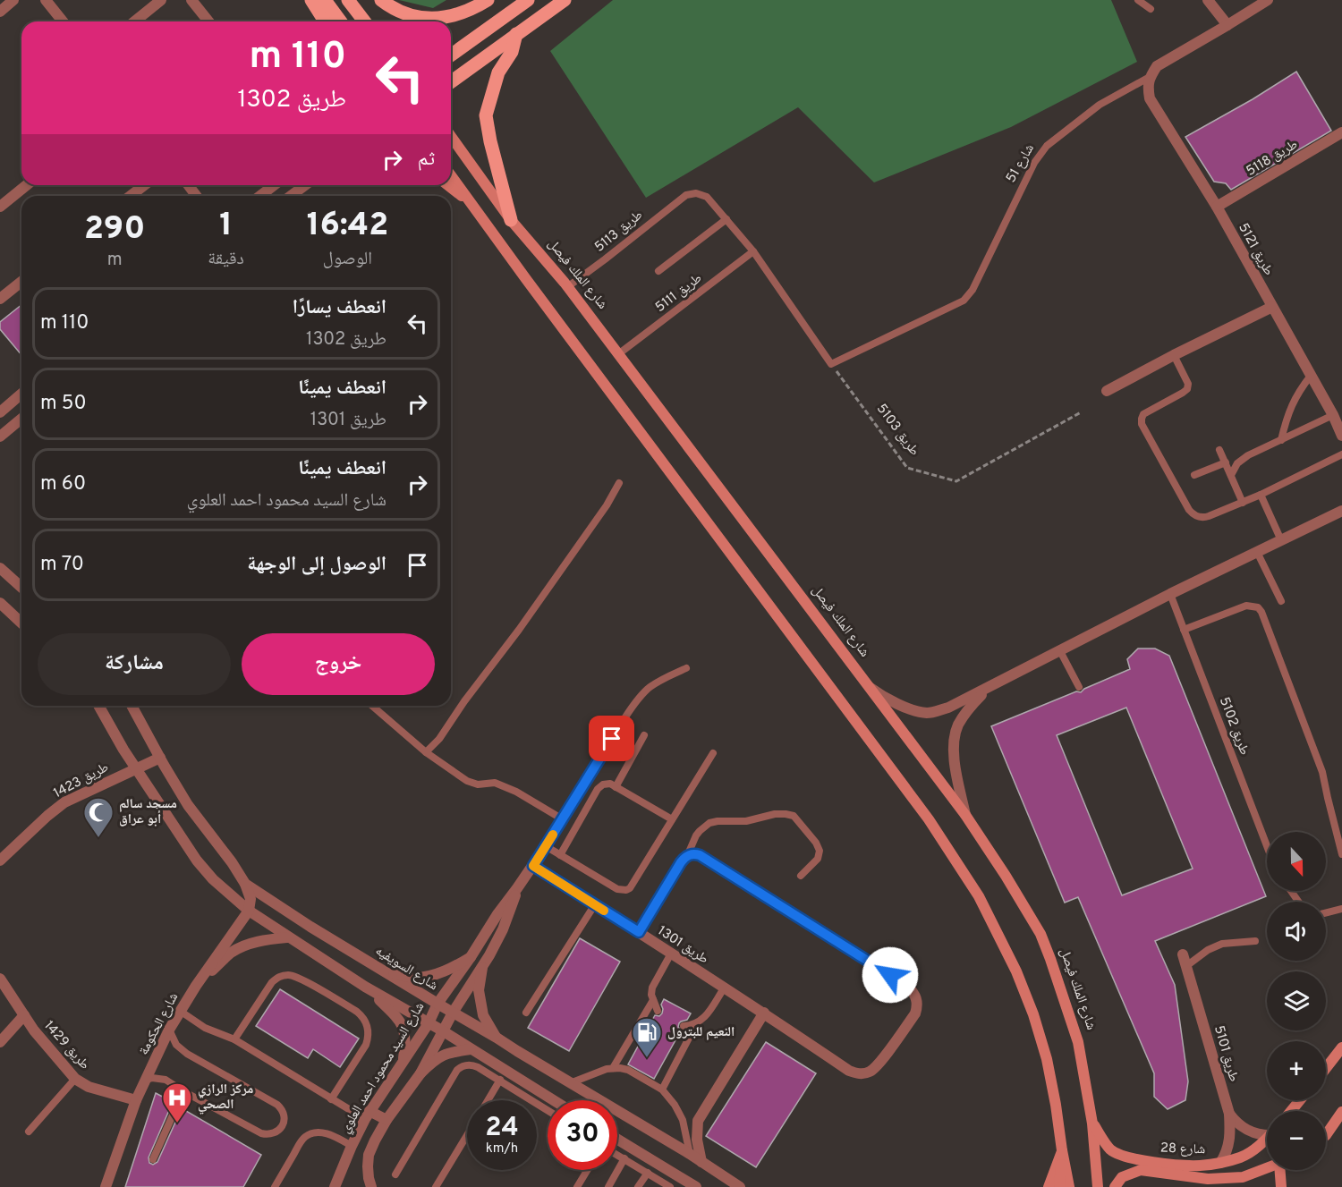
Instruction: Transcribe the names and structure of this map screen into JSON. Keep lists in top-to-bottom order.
{
  "streets": {
    "main road": ["شارع الملك فيصل", "شارع 28"],
    "street": [
      "طريق 5118",
      "شارع 51",
      "طريق 5121",
      "طريق 1423",
      "طريق 1301",
      "شارع السويفيه",
      "شارع الحكومة",
      "طريق 1429",
      "طريق 5101",
      "شارع السيد محمود احمد العلوي"
    ],
    "lane": ["طريق 5113", "طريق 5111", "طريق 5102"],
    "path": ["طريق 5103"]
  },
  "crossings": [
    ["طريق 5118", "طريق 5121"],
    ["شارع 51", "طريق 5121"],
    ["شارع 51", "طريق 5103"],
    ["طريق 5113", "شارع الملك فيصل"],
    ["شارع الملك فيصل", "طريق 5111"],
    ["شارع الملك فيصل", "شارع 28"],
    ["طريق 1423", "شارع السويفيه"],
    ["طريق 1301", "شارع السيد محمود احمد العلوي"],
    ["شارع السويفيه", "شارع السيد محمود احمد العلوي"],
    ["شارع الحكومة", "طريق 1429"],
    ["طريق 5101", "شارع 28"]
  ],
  "places": {
    "mosque": ["مسجد سالم أبو عراق"],
    "fuel station": ["النعيم للبترول"],
    "hospital": ["مركز الرازي الصحي"]
  },
  "north": "bottom",
  "page": {
    "turn": ["110 m", "طريق 1302"],
    "then": "ثم",
    "eta": [
      "16:42",
      "الوصول",
      "1",
      "دقيقة",
      "290",
      "m"
    ],
    "list": [
      {
        "name": "انعطف يسارًا",
        "note": "طريق 1302",
        "value": "110 m"
      },
      {
        "name": "انعطف يمينًا",
        "note": "طريق 1301",
        "value": "50 m"
      },
      {
        "name": "انعطف يمينًا",
        "note": "شارع السيد محمود احمد العلوي",
        "value": "60 m"
      },
      {
        "name": "الوصول إلى الوجهة",
        "value": "70 m"
      }
    ],
    "buttons": ["خروج", "مشاركة"],
    "map_buttons": ["+", "−"],
    "speed": "24 km/h",
    "limit": "30"
  }
}
